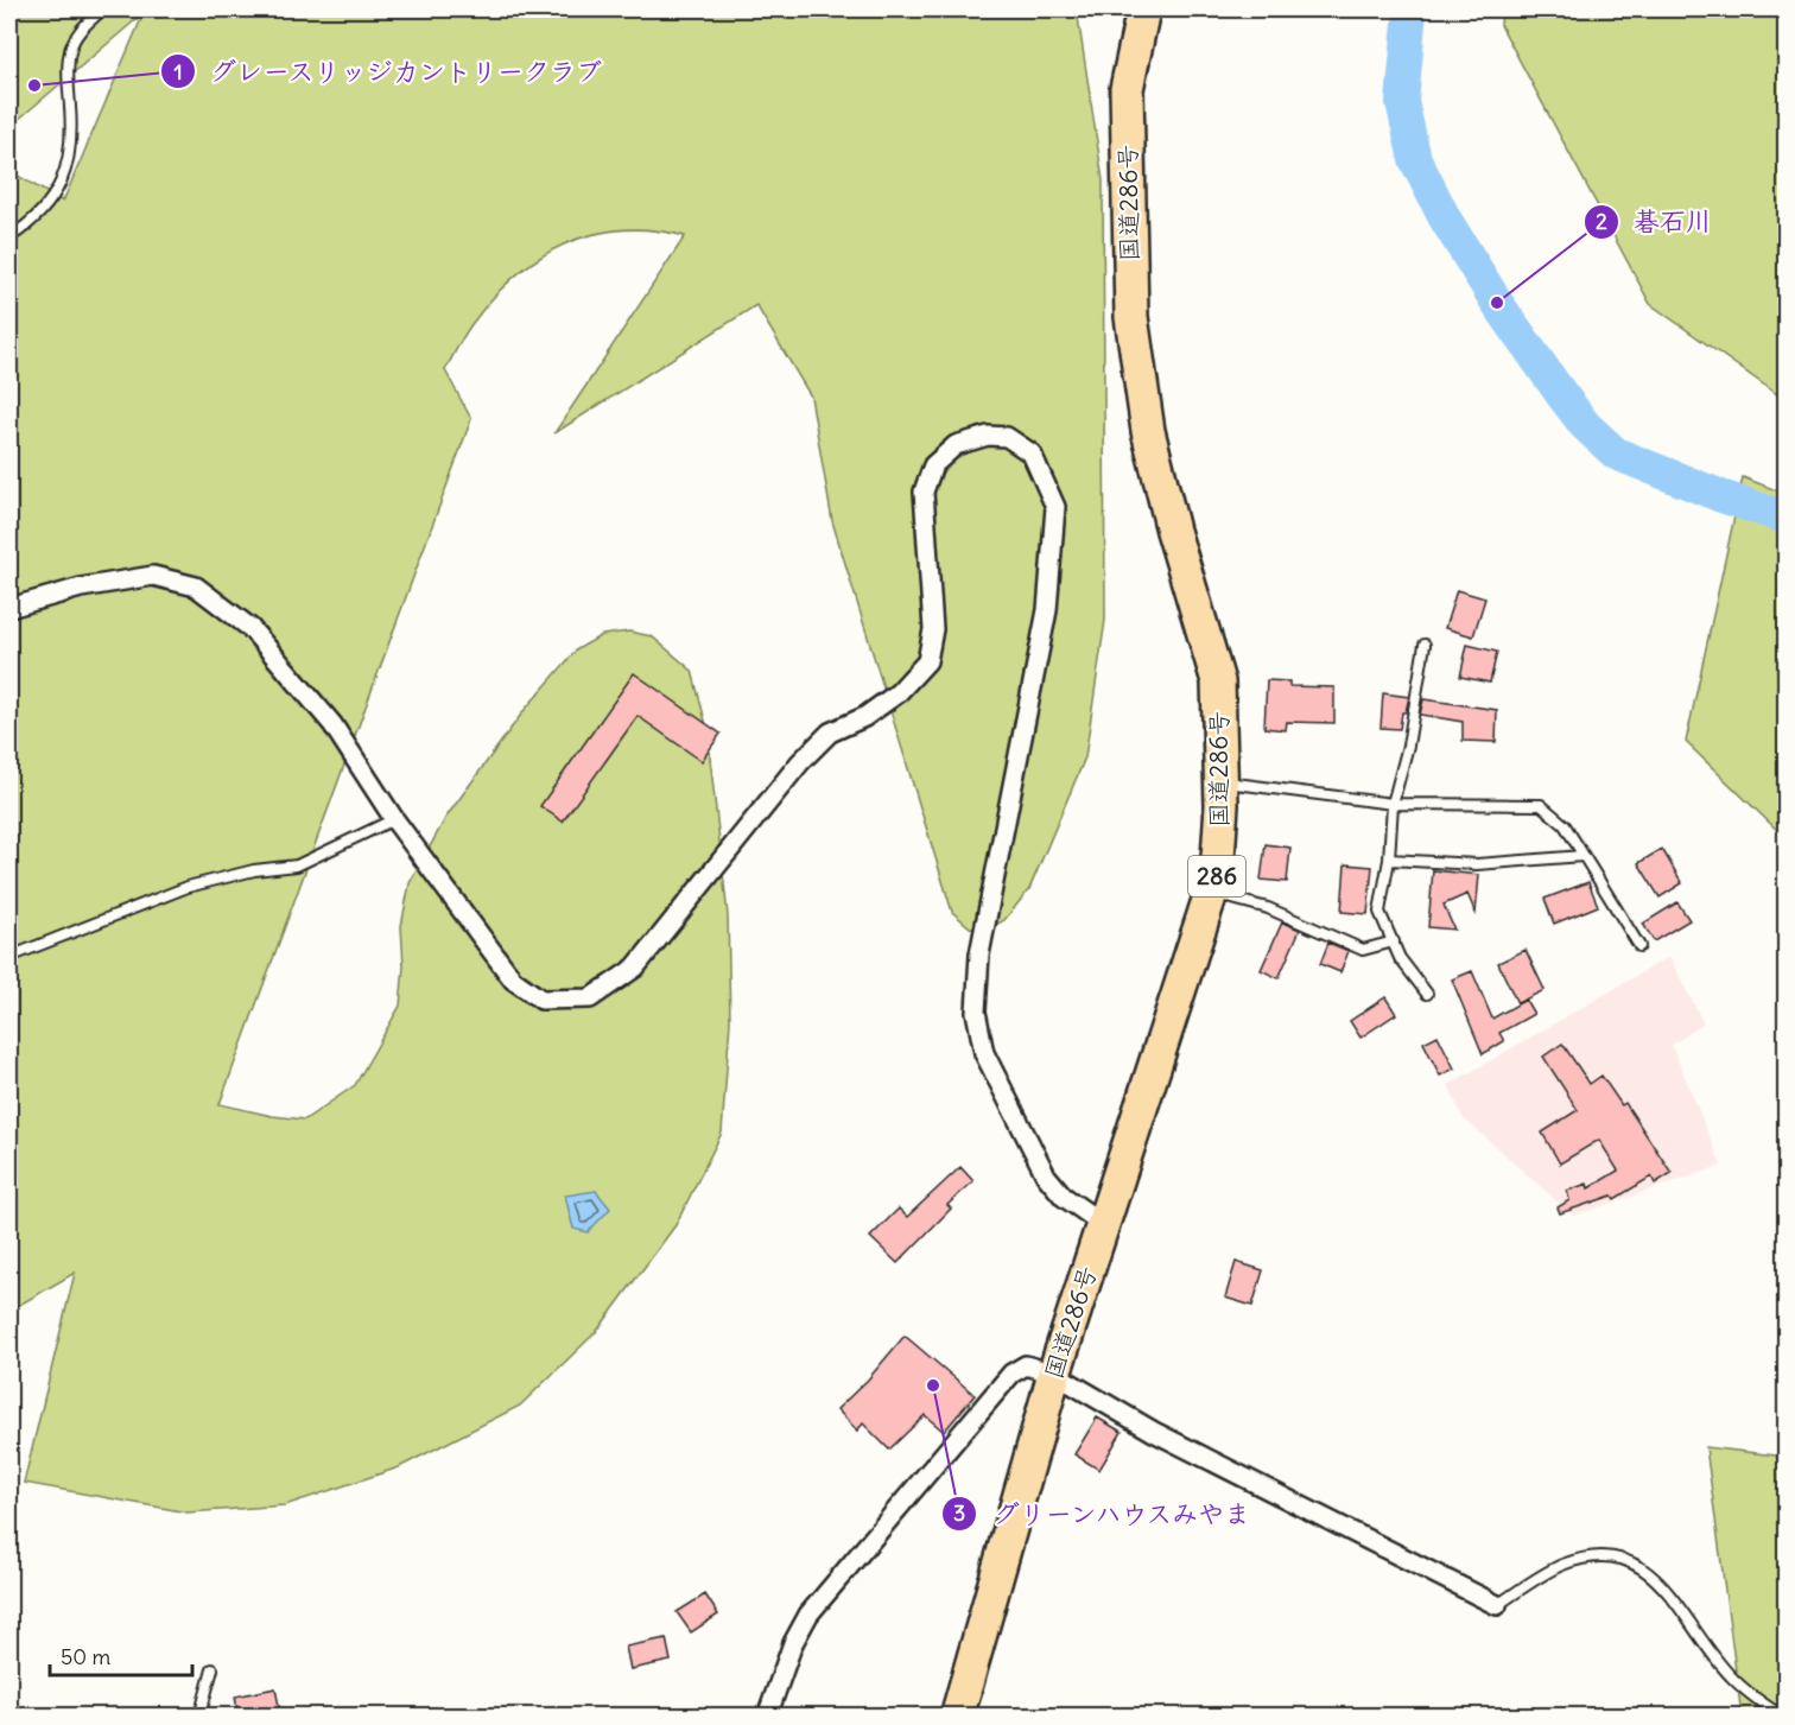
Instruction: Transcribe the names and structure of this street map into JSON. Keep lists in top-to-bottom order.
{
  "streets": {
    "highway": ["国道286号", "286"]
  },
  "places": ["グレースリッジカントリークラブ", "碁石川", "グリーンハウスみやま"],
  "scale_bar": "50 m"
}
